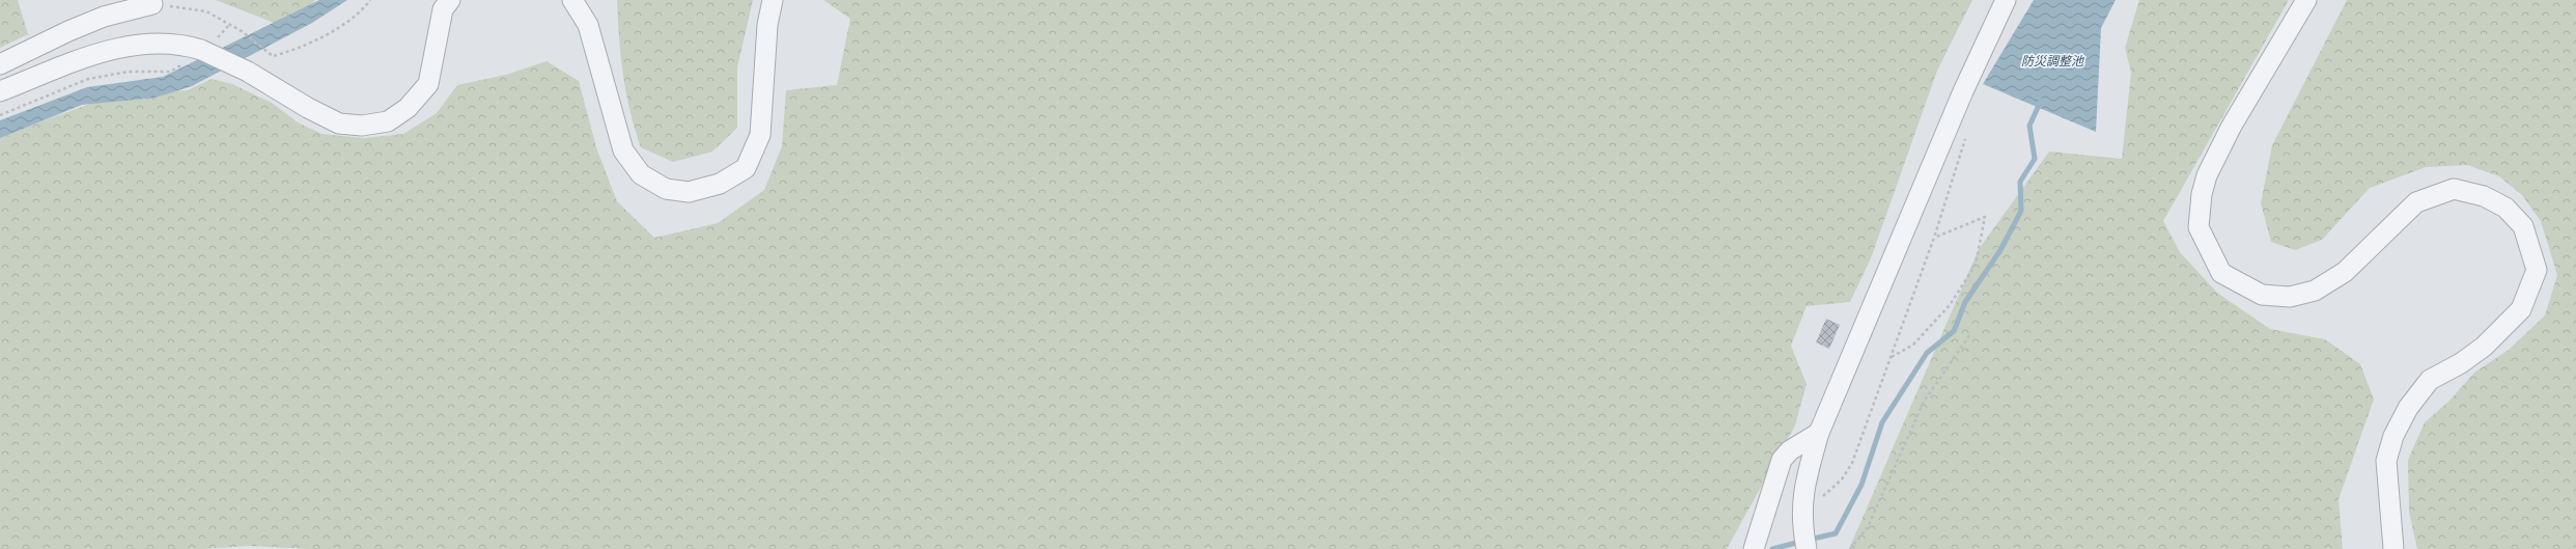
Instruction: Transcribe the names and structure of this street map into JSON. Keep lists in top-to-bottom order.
{
  "water": ["防災調整池"]
}
